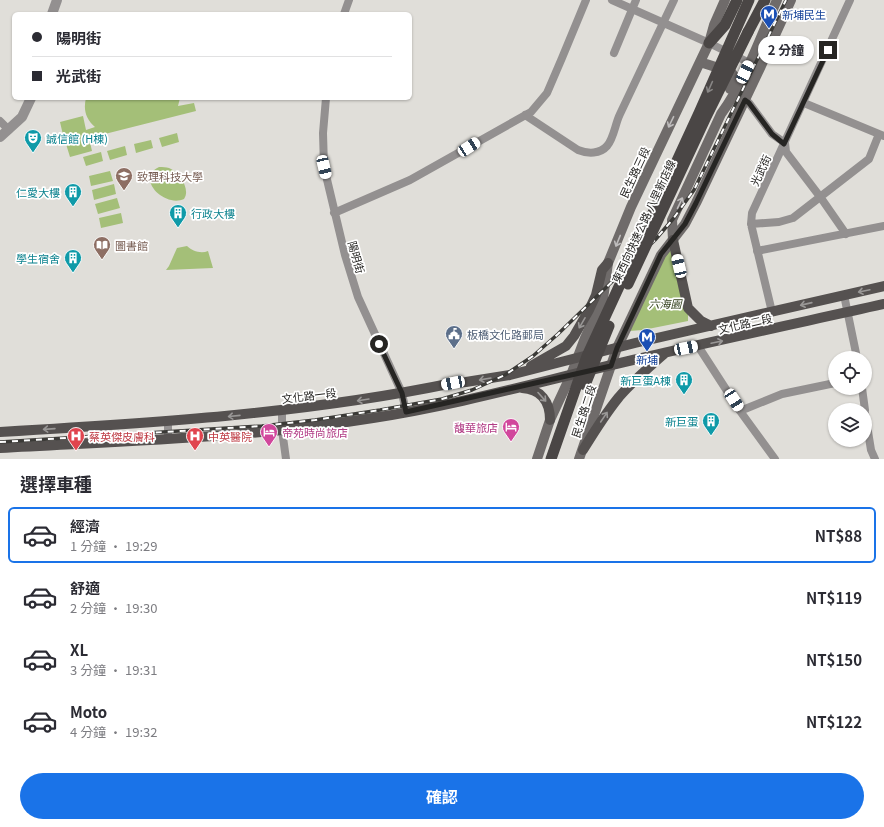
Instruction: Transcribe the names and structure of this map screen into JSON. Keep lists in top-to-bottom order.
{
  "streets": {
    "highway": ["東西向快速公路 八里新店線"],
    "main road": [
      "民生路三段",
      "文化路二段",
      "文化路一段",
      "民生路二段"
    ],
    "street": ["光武街", "陽明街"]
  },
  "crossings": [
    ["光武街", "文化路二段"],
    ["民生路三段", "文化路一段"],
    ["陽明街", "文化路一段"],
    ["文化路二段", "文化路一段"],
    ["文化路二段", "民生路二段"],
    ["文化路一段", "民生路二段"]
  ],
  "parks": ["六海園"],
  "places": {
    "metro station": ["新埔民生", "新埔"],
    "theatre": ["誠信館 (H棟)"],
    "school or university": ["致理科技大學"],
    "building": [
      "仁愛大樓",
      "行政大樓",
      "學生宿舍",
      "新巨蛋A棟",
      "新巨蛋"
    ],
    "library": ["圖書館"],
    "public building": ["板橋文化路郵局"],
    "hotel": ["馥華旅店", "帝苑時尚旅店"],
    "hospital": ["蔡英傑皮膚科", "中英醫院"]
  },
  "page": {
    "banner": ["陽明街", "光武街"],
    "bubble": "2 分鐘",
    "heading": "選擇車種",
    "list": [
      {
        "name": "經濟",
        "note": "1 分鐘 · 19:29",
        "value": "NT$88"
      },
      {
        "name": "舒適",
        "note": "2 分鐘 · 19:30",
        "value": "NT$119"
      },
      {
        "name": "XL",
        "note": "3 分鐘 · 19:31",
        "value": "NT$150"
      },
      {
        "name": "Moto",
        "note": "4 分鐘 · 19:32",
        "value": "NT$122"
      }
    ],
    "buttons": "確認"
  }
}
